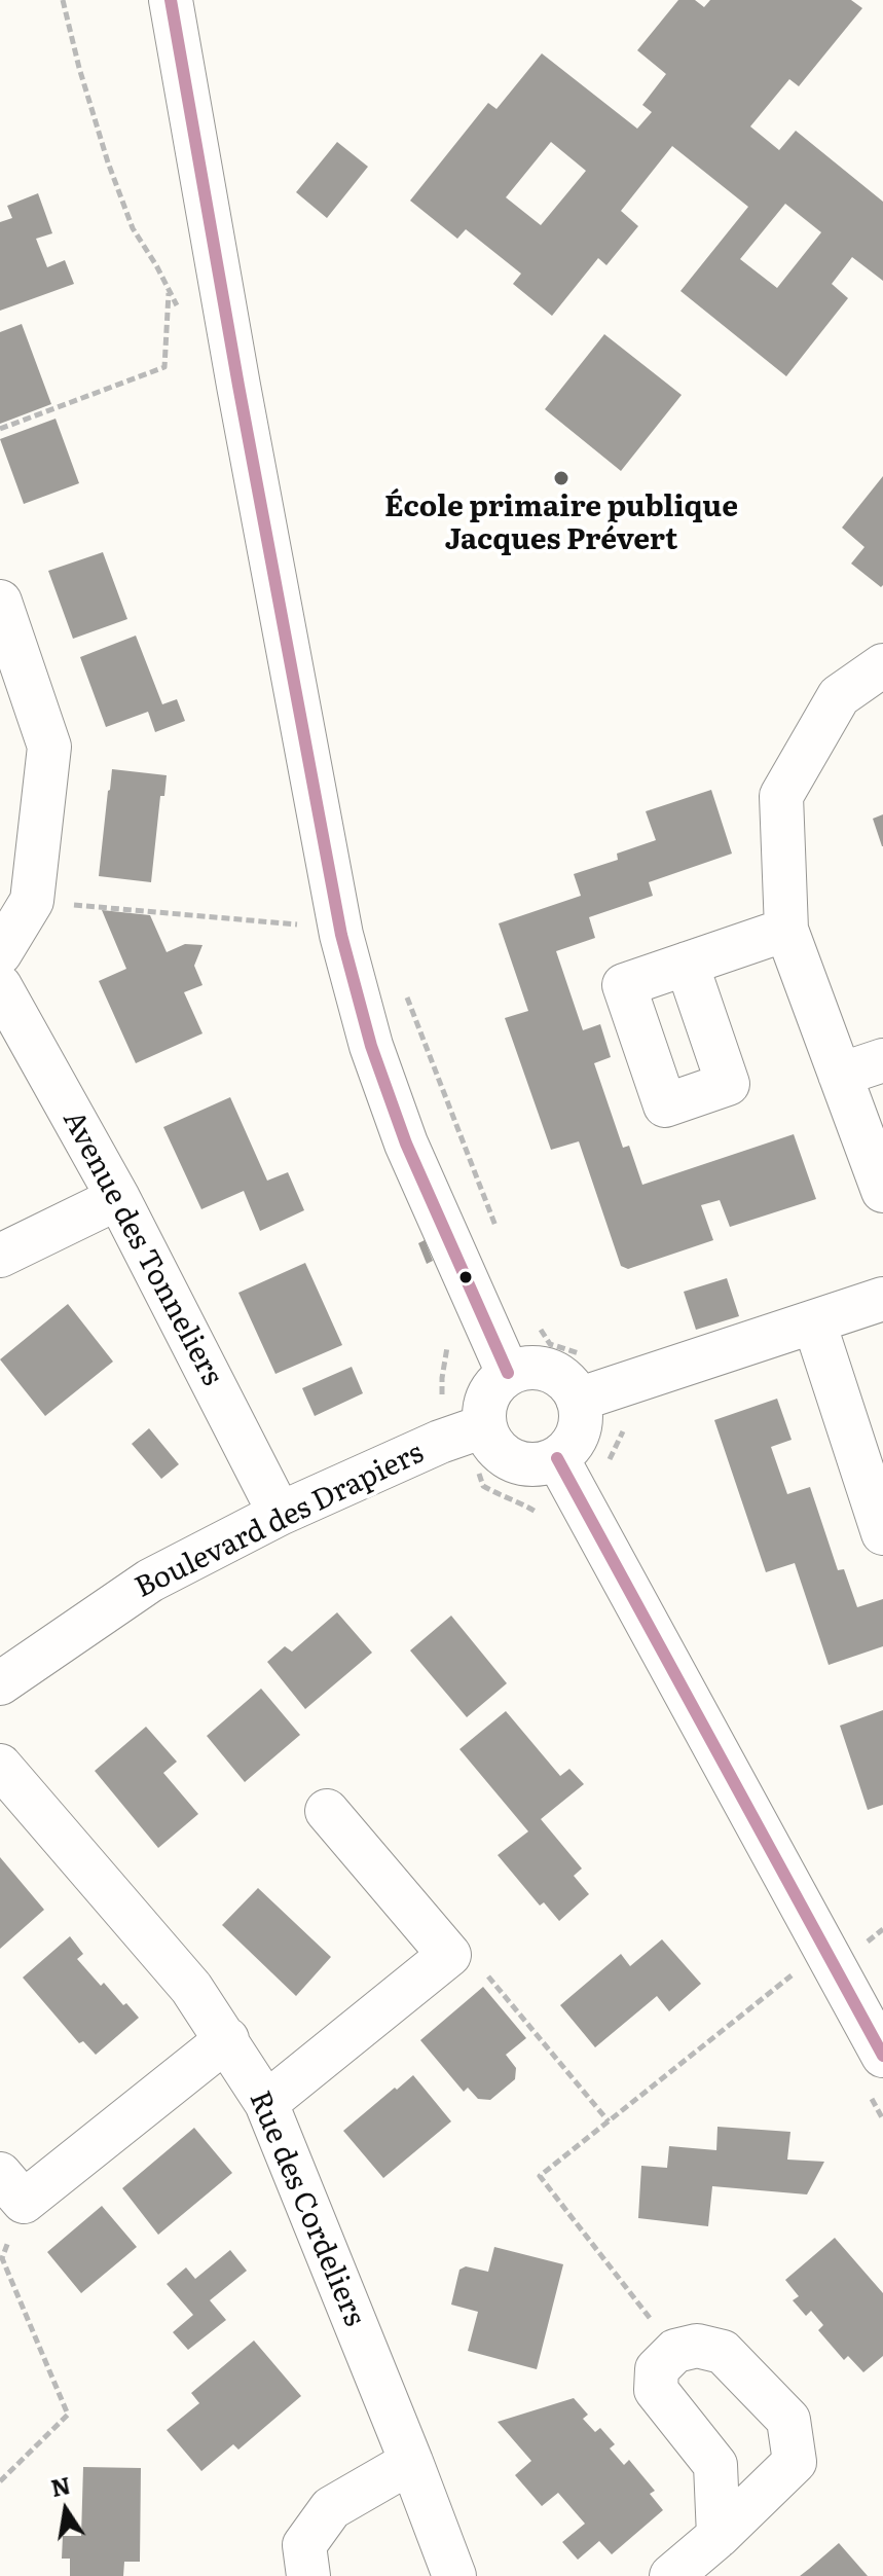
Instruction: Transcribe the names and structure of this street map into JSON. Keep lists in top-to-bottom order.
{
  "streets": {
    "street": ["Avenue des Tonneliers", "Boulevard des Drapiers", "Rue des Cordeliers"]
  },
  "crossings": [
    ["Avenue des Tonneliers", "Boulevard des Drapiers"]
  ],
  "places": ["École primaire publique Jacques Prévert"],
  "north": "top"
}
